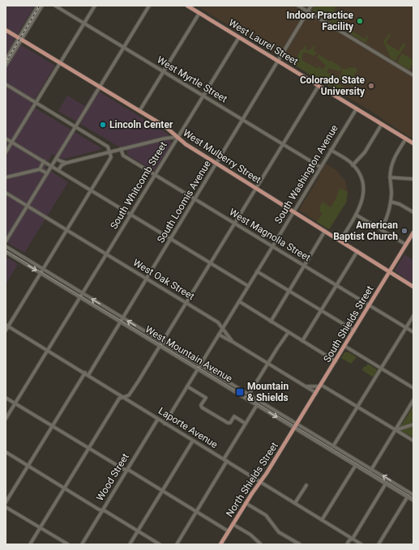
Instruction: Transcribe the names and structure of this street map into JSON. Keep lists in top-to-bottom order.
{
  "streets": {
    "main road": [
      "West Laurel Street",
      "West Mulberry Street",
      "South Shields Street",
      "North Shields Street"
    ],
    "street": [
      "West Myrtle Street",
      "South Washington Avenue",
      "South Whitcomb Street",
      "South Loomis Avenue",
      "West Magnolia Street",
      "West Oak Street",
      "West Mountain Avenue",
      "Laporte Avenue",
      "Wood Street"
    ]
  },
  "crossings": [
    ["West Laurel Street", "South Washington Avenue"],
    ["West Laurel Street", "South Whitcomb Street"],
    ["West Laurel Street", "South Loomis Avenue"],
    ["West Myrtle Street", "South Washington Avenue"],
    ["West Myrtle Street", "South Whitcomb Street"],
    ["West Myrtle Street", "South Loomis Avenue"],
    ["West Mulberry Street", "South Washington Avenue"],
    ["West Mulberry Street", "South Whitcomb Street"],
    ["West Mulberry Street", "South Loomis Avenue"],
    ["West Mulberry Street", "South Shields Street"],
    ["South Washington Avenue", "West Magnolia Street"],
    ["South Washington Avenue", "West Oak Street"],
    ["South Washington Avenue", "West Mountain Avenue"],
    ["South Washington Avenue", "Laporte Avenue"],
    ["South Whitcomb Street", "West Magnolia Street"],
    ["South Whitcomb Street", "West Oak Street"],
    ["South Whitcomb Street", "West Mountain Avenue"],
    ["South Whitcomb Street", "Laporte Avenue"],
    ["South Loomis Avenue", "West Magnolia Street"],
    ["South Loomis Avenue", "West Oak Street"],
    ["South Loomis Avenue", "West Mountain Avenue"],
    ["South Loomis Avenue", "Laporte Avenue"],
    ["West Magnolia Street", "South Shields Street"],
    ["West Oak Street", "South Shields Street"],
    ["South Shields Street", "West Mountain Avenue"],
    ["South Shields Street", "North Shields Street"],
    ["West Mountain Avenue", "North Shields Street"],
    ["Laporte Avenue", "Wood Street"],
    ["Laporte Avenue", "North Shields Street"]
  ],
  "places": {
    "other": [
      "Indoor Practice Facility",
      "Colorado State University",
      "Lincoln Center",
      "American Baptist Church"
    ],
    "transit": ["Mountain & Shields"]
  }
}
